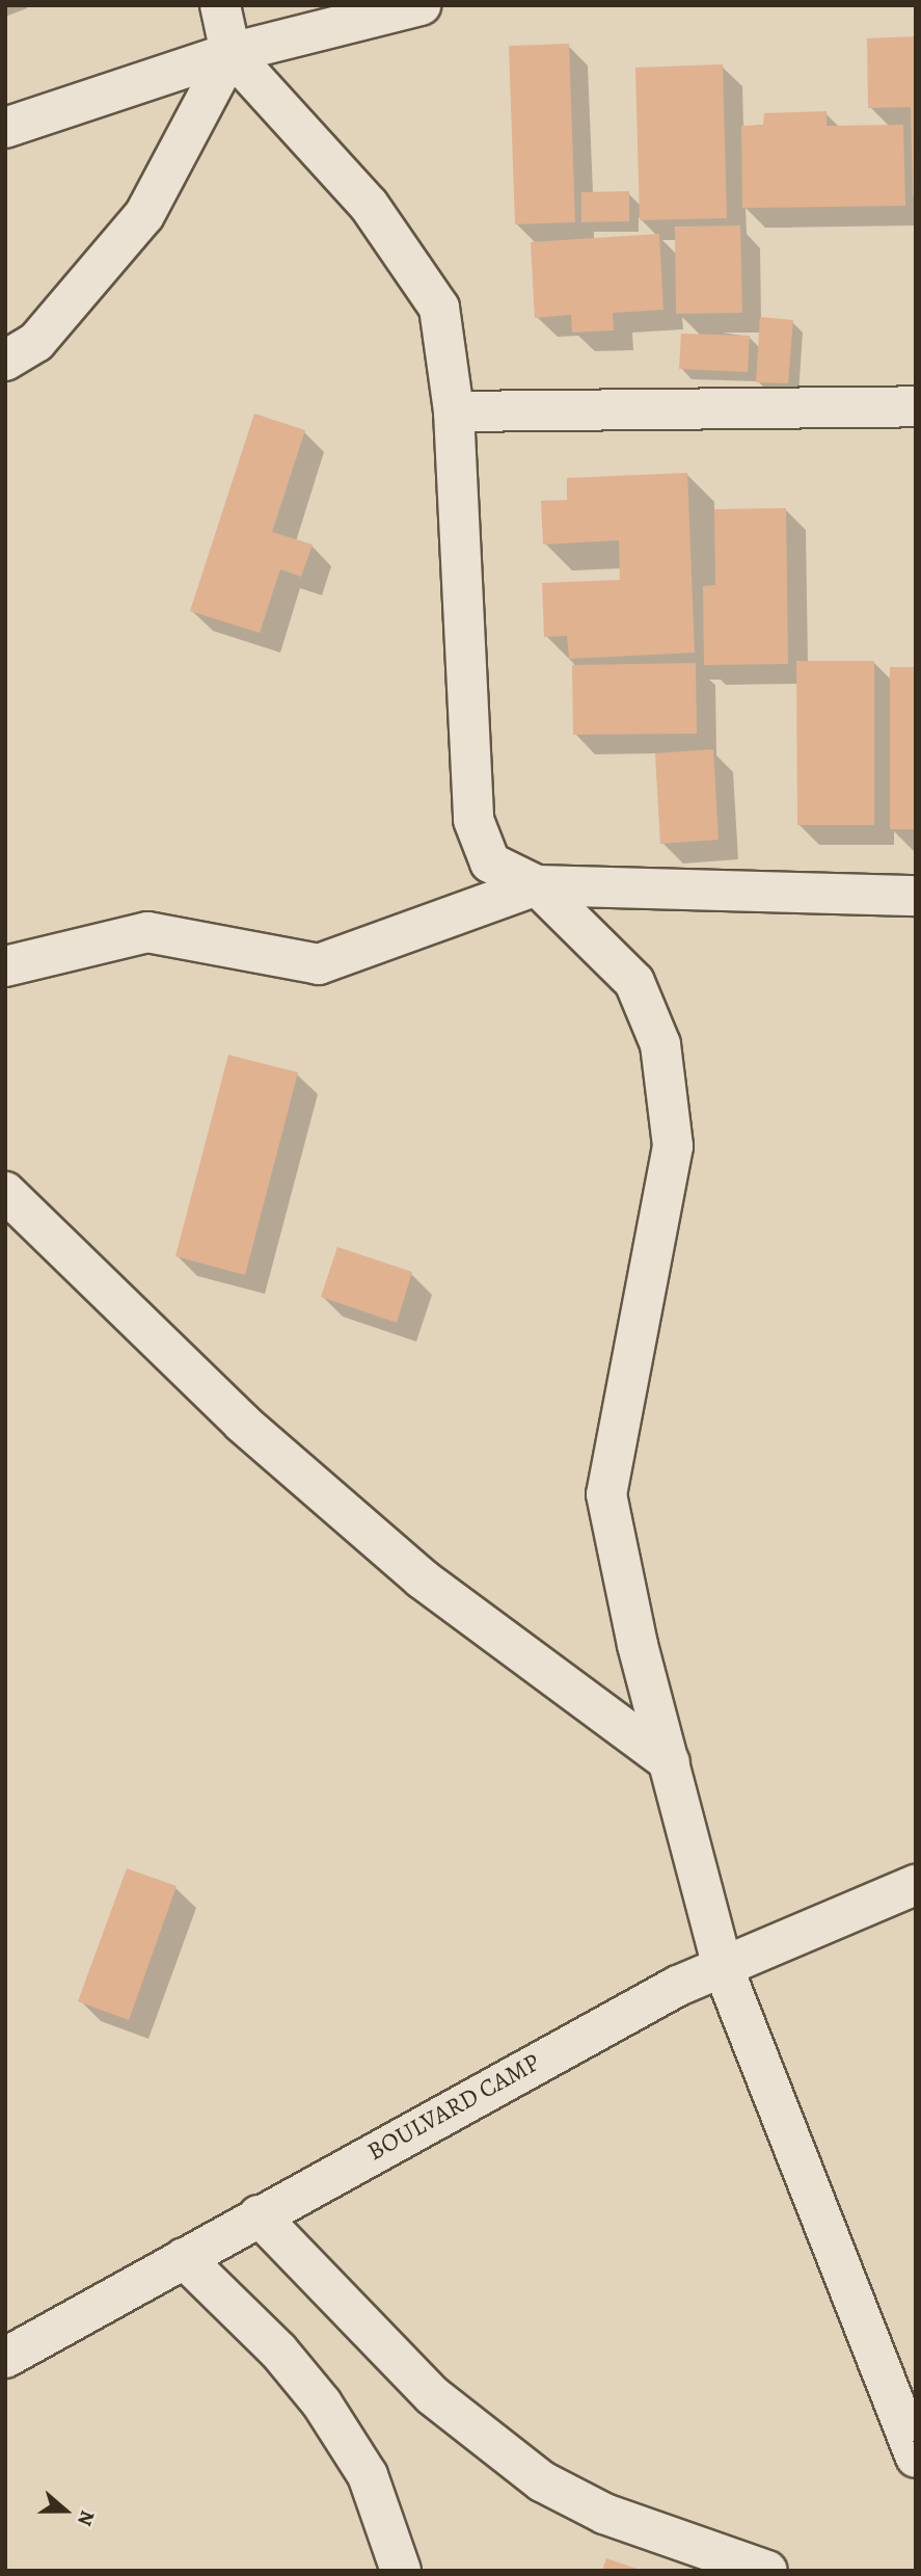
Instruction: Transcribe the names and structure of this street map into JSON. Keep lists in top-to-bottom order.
{
  "streets": {
    "street": ["BOULVARD CAMP"]
  },
  "north": "right"
}
